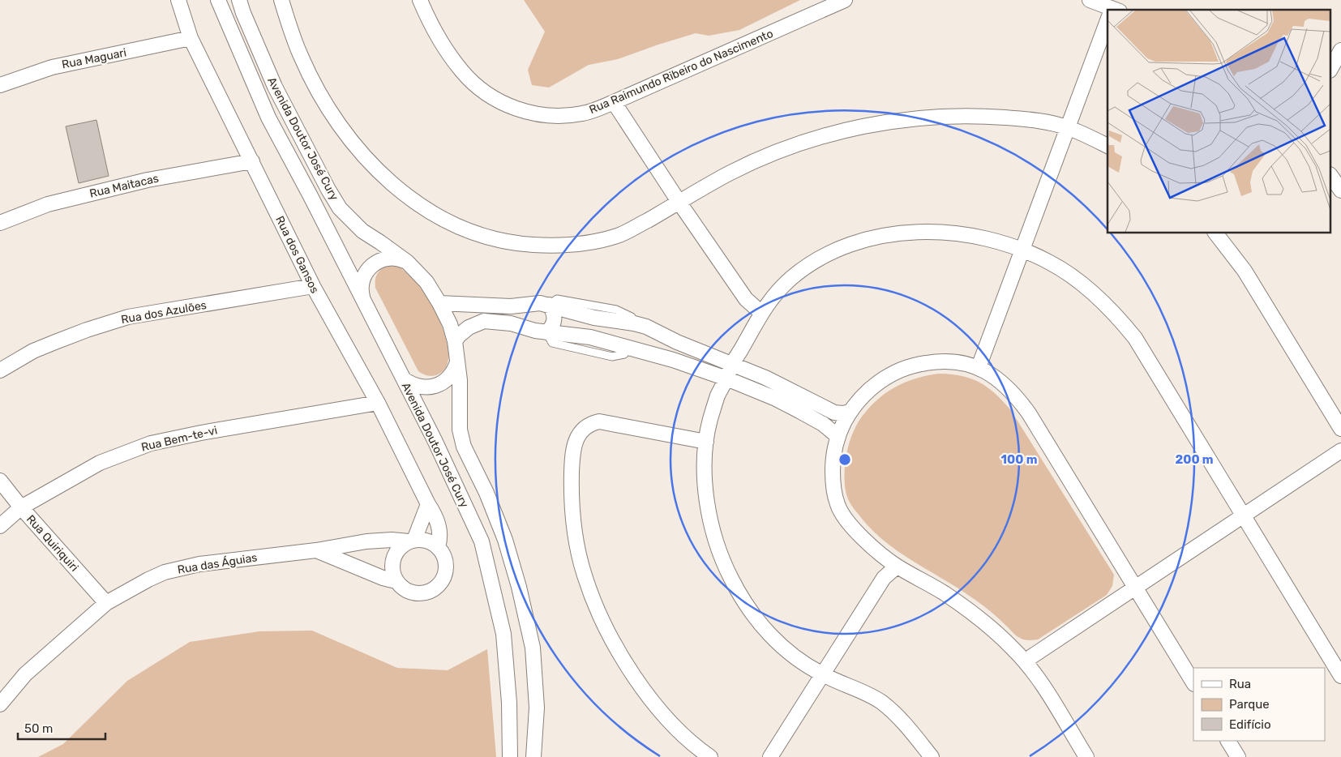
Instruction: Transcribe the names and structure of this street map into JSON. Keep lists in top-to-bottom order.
{
  "streets": {
    "street": [
      "Rua Maguari",
      "Rua Raimundo Ribeiro do Nascimento",
      "Avenida Doutor José Cury",
      "Rua Maitacas",
      "Rua dos Gansos",
      "Rua dos Azulões",
      "Rua Bem-te-vi",
      "Rua Quiriquiri",
      "Rua das Águias"
    ]
  },
  "crossings": [
    ["Rua Maguari", "Rua dos Gansos"],
    ["Rua Maitacas", "Rua dos Gansos"],
    ["Rua dos Gansos", "Rua dos Azulões"],
    ["Rua dos Gansos", "Rua Bem-te-vi"],
    ["Rua dos Gansos", "Rua das Águias"],
    ["Rua Bem-te-vi", "Rua Quiriquiri"],
    ["Rua Quiriquiri", "Rua das Águias"]
  ],
  "legend": ["Rua", "Parque", "Edifício"],
  "scale_bar": "50 m",
  "rings": ["100 m", "200 m"]
}
